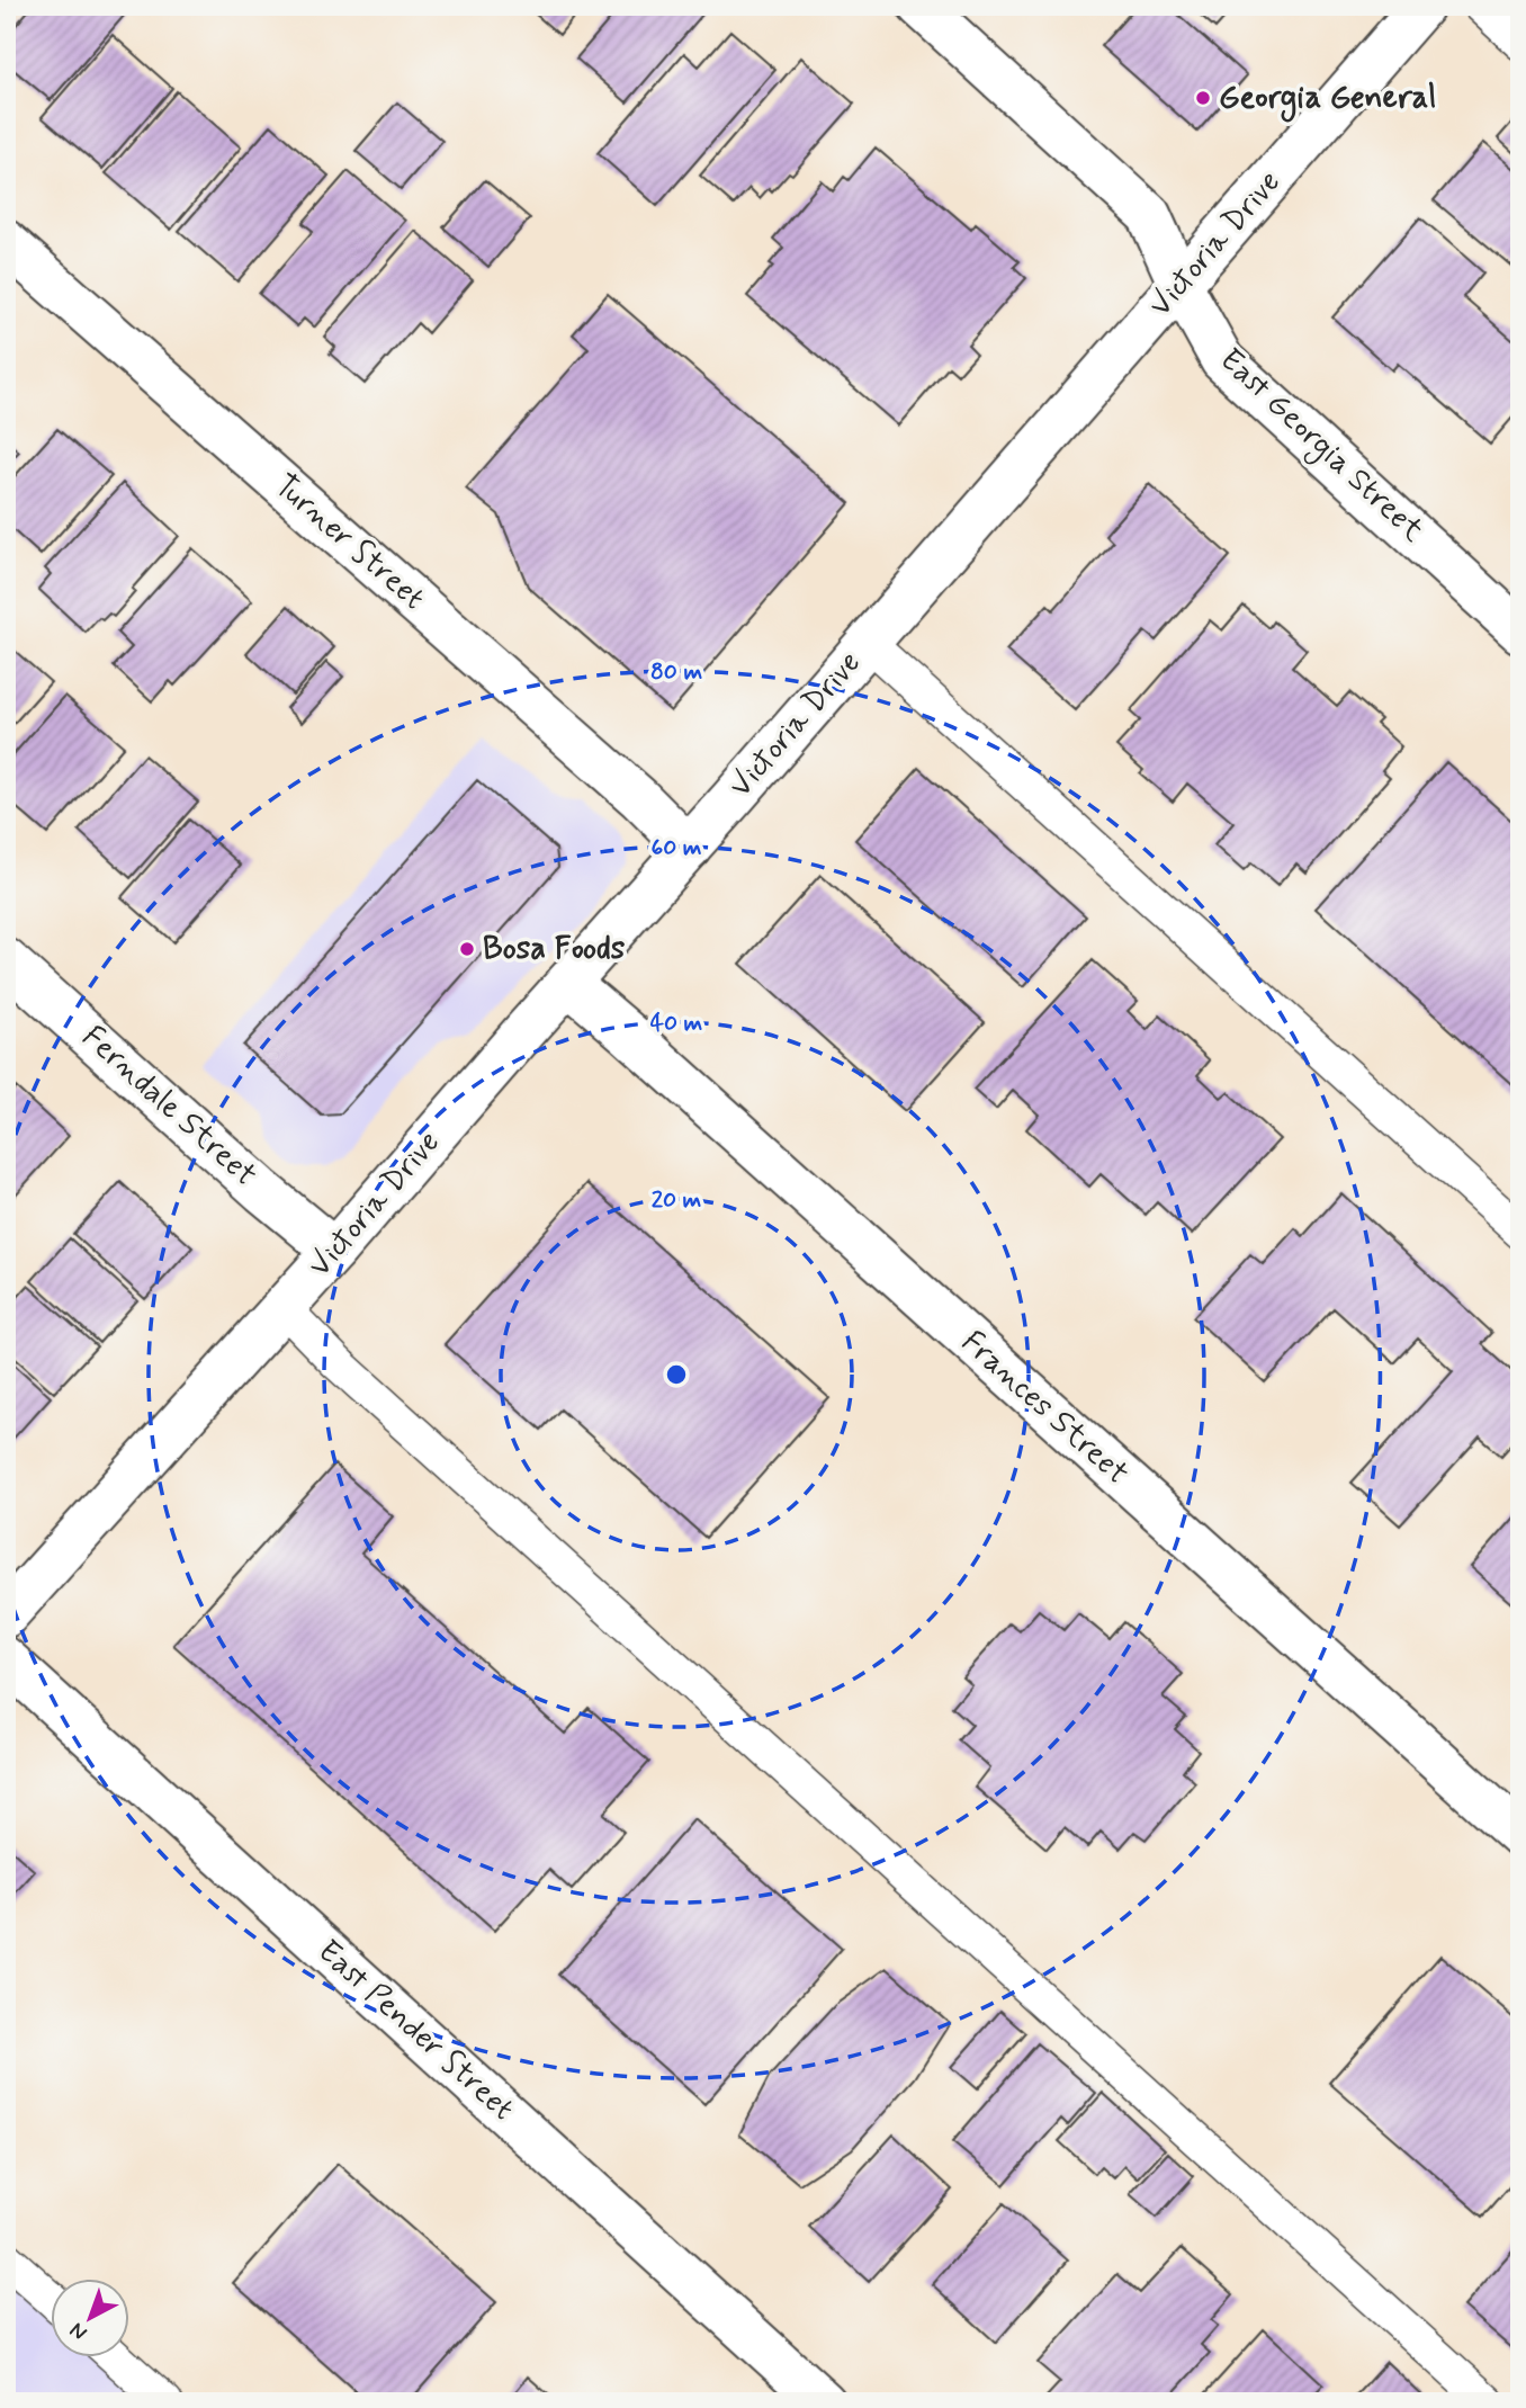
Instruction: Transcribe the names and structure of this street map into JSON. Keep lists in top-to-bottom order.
{
  "streets": {
    "street": [
      "Victoria Drive",
      "East Georgia Street",
      "Turner Street",
      "Ferndale Street",
      "Frances Street",
      "East Pender Street"
    ]
  },
  "crossings": [
    ["Victoria Drive", "East Georgia Street"],
    ["Victoria Drive", "Turner Street"],
    ["Victoria Drive", "Ferndale Street"],
    ["Victoria Drive", "Frances Street"]
  ],
  "places": ["Georgia General", "Bosa Foods"],
  "north": "bottom left",
  "rings": [
    "80 m",
    "60 m",
    "40 m",
    "20 m"
  ]
}
